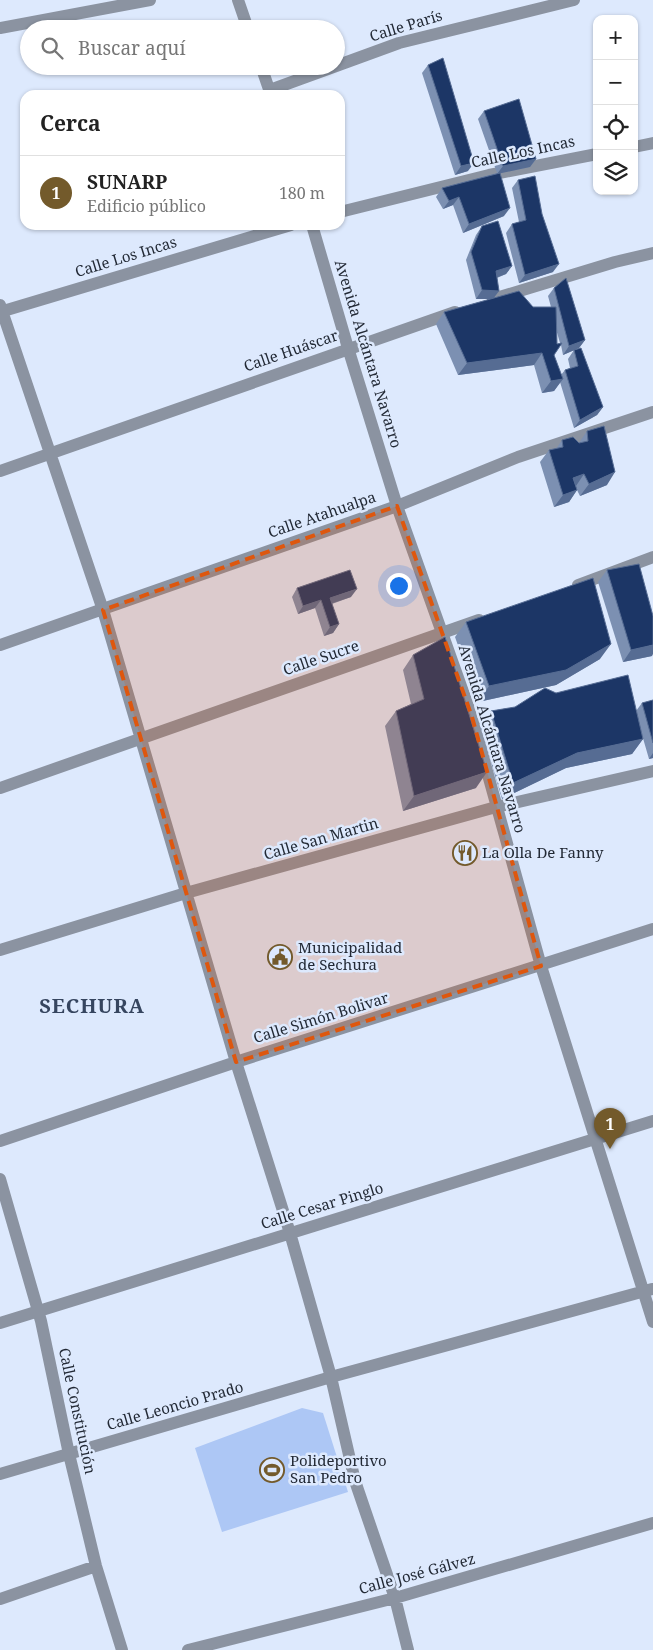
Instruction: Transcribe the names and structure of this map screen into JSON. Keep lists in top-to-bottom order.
{
  "streets": {
    "street": [
      "Calle París",
      "Calle Los Incas",
      "Calle Huáscar",
      "Avenida Alcántara Navarro",
      "Calle Atahualpa",
      "Calle Sucre",
      "Calle San Martin",
      "Calle Simón Bolivar",
      "Calle Cesar Pinglo",
      "Calle Leoncio Prado",
      "Calle Constitución",
      "Calle José Gálvez"
    ]
  },
  "crossings": [
    ["Calle Huáscar", "Avenida Alcántara Navarro"],
    ["Avenida Alcántara Navarro", "Calle Atahualpa"],
    ["Avenida Alcántara Navarro", "Calle Sucre"],
    ["Avenida Alcántara Navarro", "Calle San Martin"],
    ["Avenida Alcántara Navarro", "Calle Simón Bolivar"],
    ["Avenida Alcántara Navarro", "Calle Cesar Pinglo"],
    ["Avenida Alcántara Navarro", "Calle Leoncio Prado"],
    ["Calle Cesar Pinglo", "Calle Constitución"],
    ["Calle Leoncio Prado", "Calle Constitución"]
  ],
  "districts": ["SECHURA"],
  "places": {
    "restaurant": ["La Olla De Fanny"],
    "public building": ["Municipalidad de Sechura"],
    "sports": ["Polideportivo San Pedro"]
  },
  "page": {
    "map_buttons": ["+", "−"],
    "search": "Buscar aquí",
    "heading": "Cerca",
    "list": [
      {
        "mark": "1",
        "name": "SUNARP",
        "note": "Edificio público",
        "value": "180 m"
      }
    ],
    "pins": "1"
  }
}
